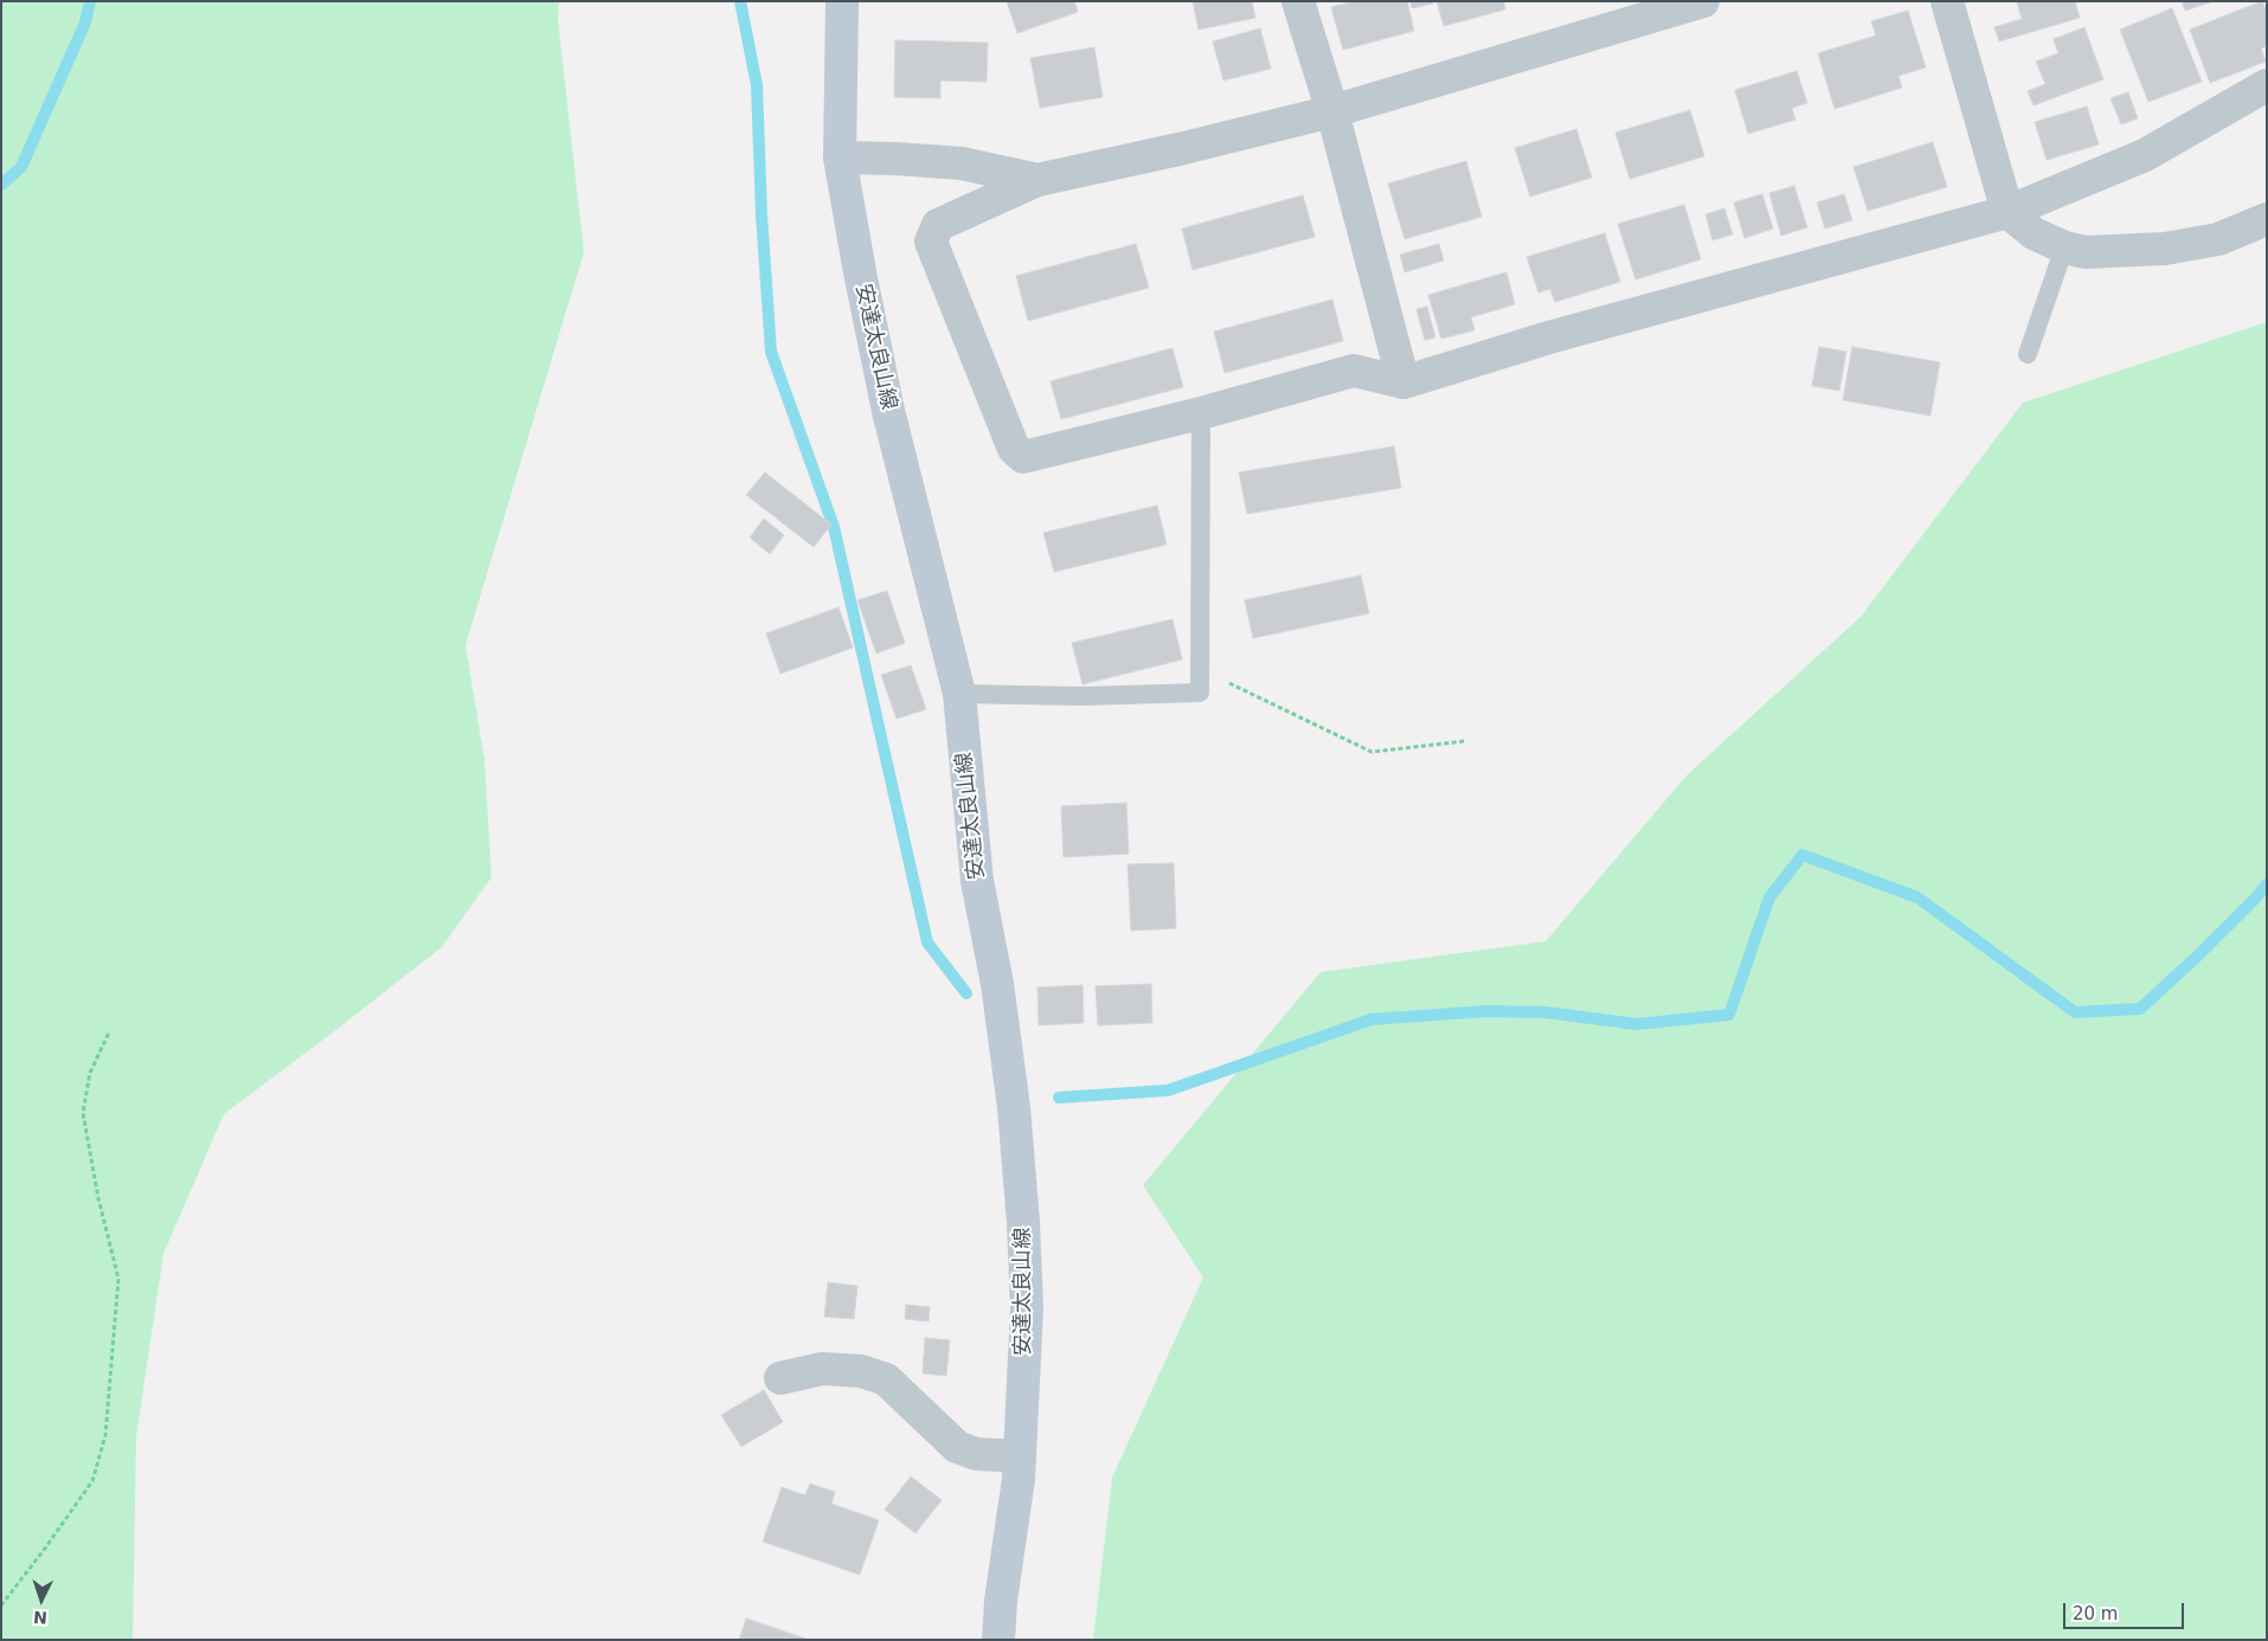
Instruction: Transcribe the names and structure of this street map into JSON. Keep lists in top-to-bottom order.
{
  "streets": {
    "main road": ["安達太良山線"]
  },
  "scale_bar": "20 m",
  "north": "bottom"
}
